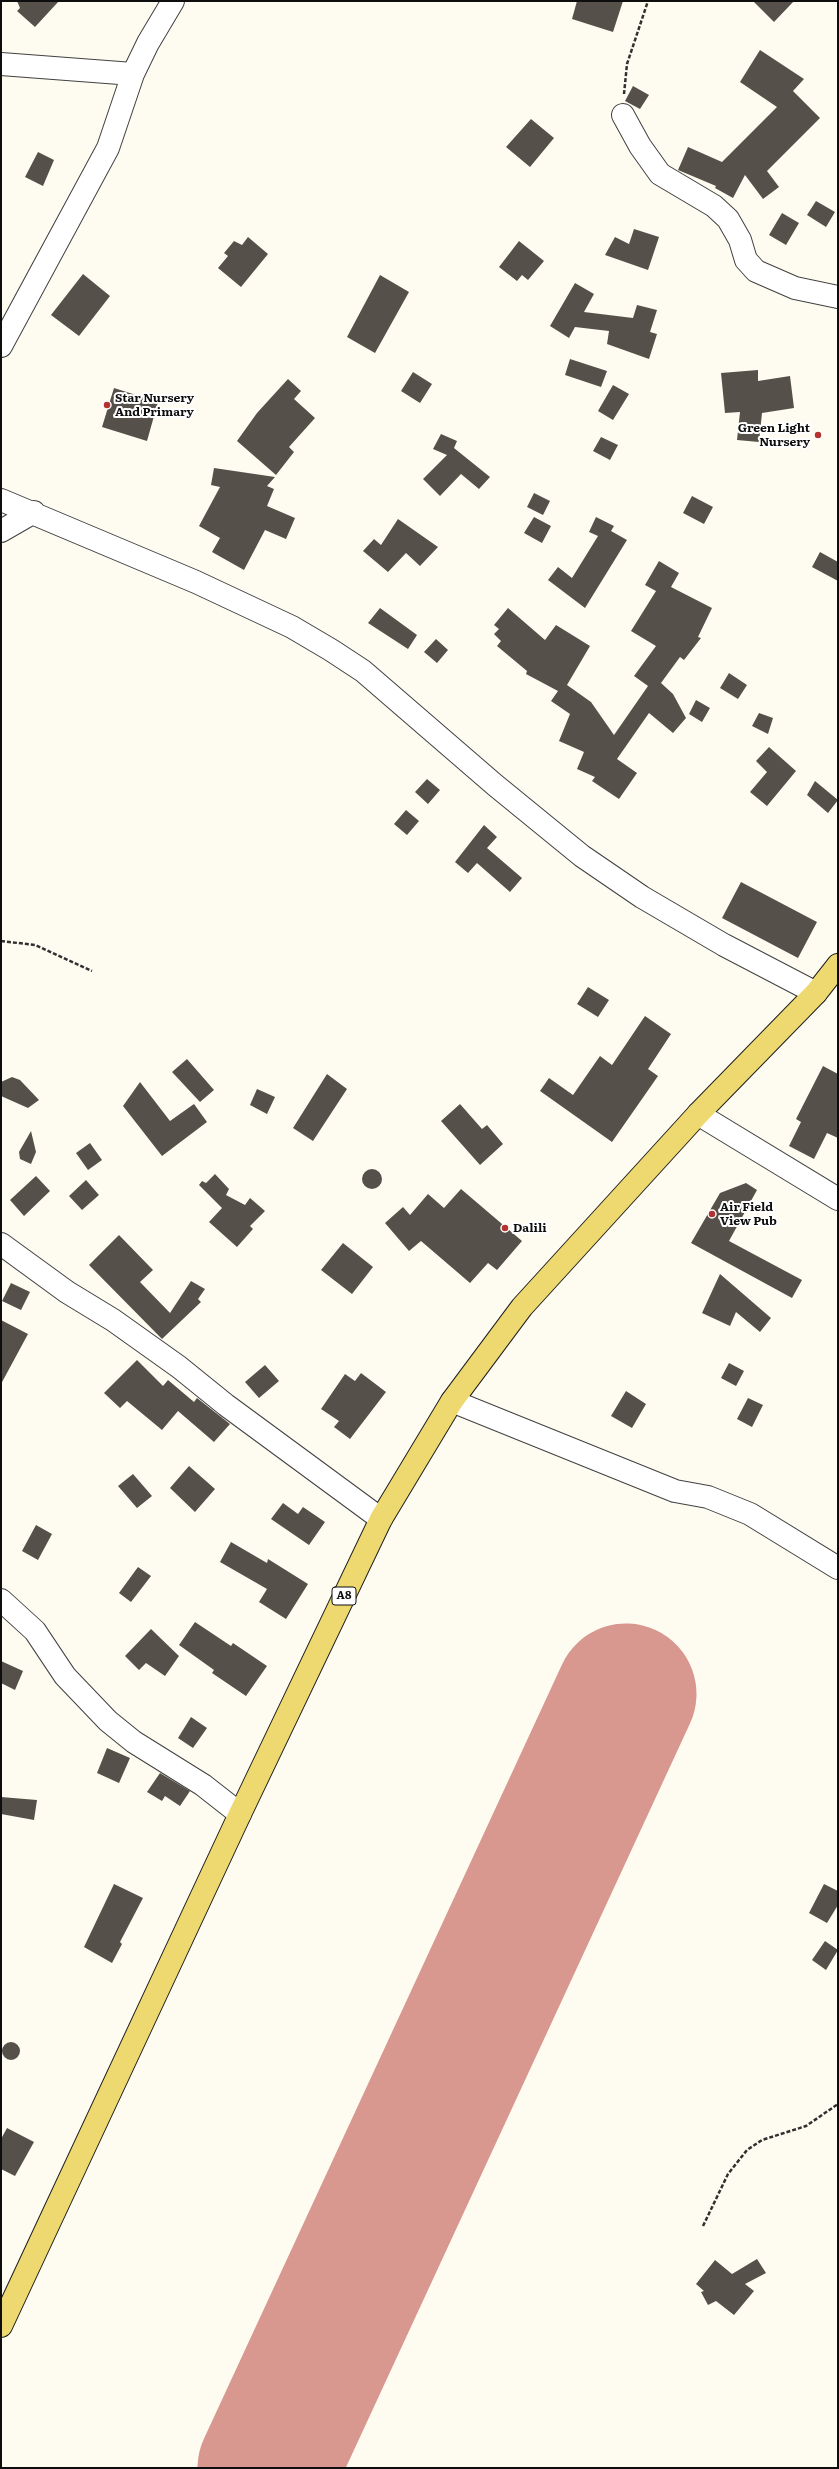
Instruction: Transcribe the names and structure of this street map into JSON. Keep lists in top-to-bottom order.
{
  "streets": {
    "main road": ["A8"]
  },
  "places": [
    "Star Nursery And Primary",
    "Green Light Nursery",
    "Air Field View Pub",
    "Dalili"
  ]
}
